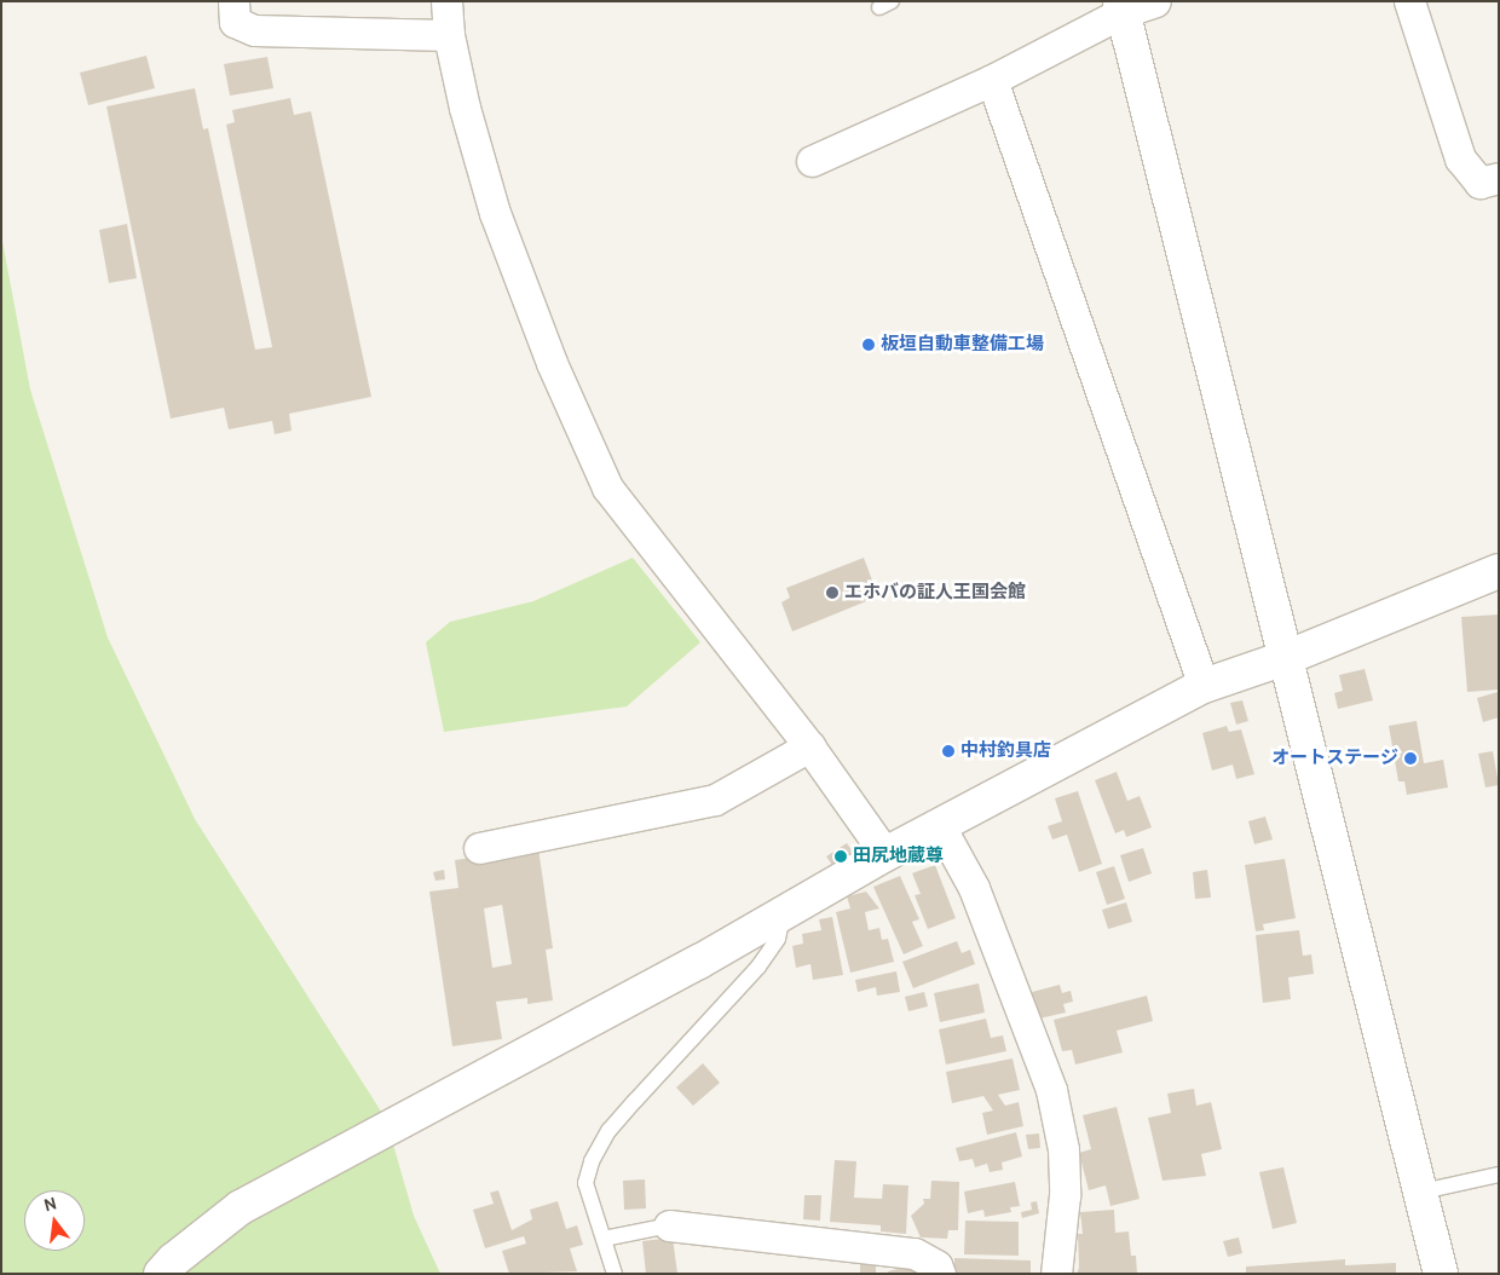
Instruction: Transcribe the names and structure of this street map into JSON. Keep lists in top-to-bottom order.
{
  "places": [
    "板垣自動車整備工場",
    "エホバの証人王国会館",
    "中村釣具店",
    "オートステージ",
    "田尻地蔵尊"
  ],
  "north": "top"
}
